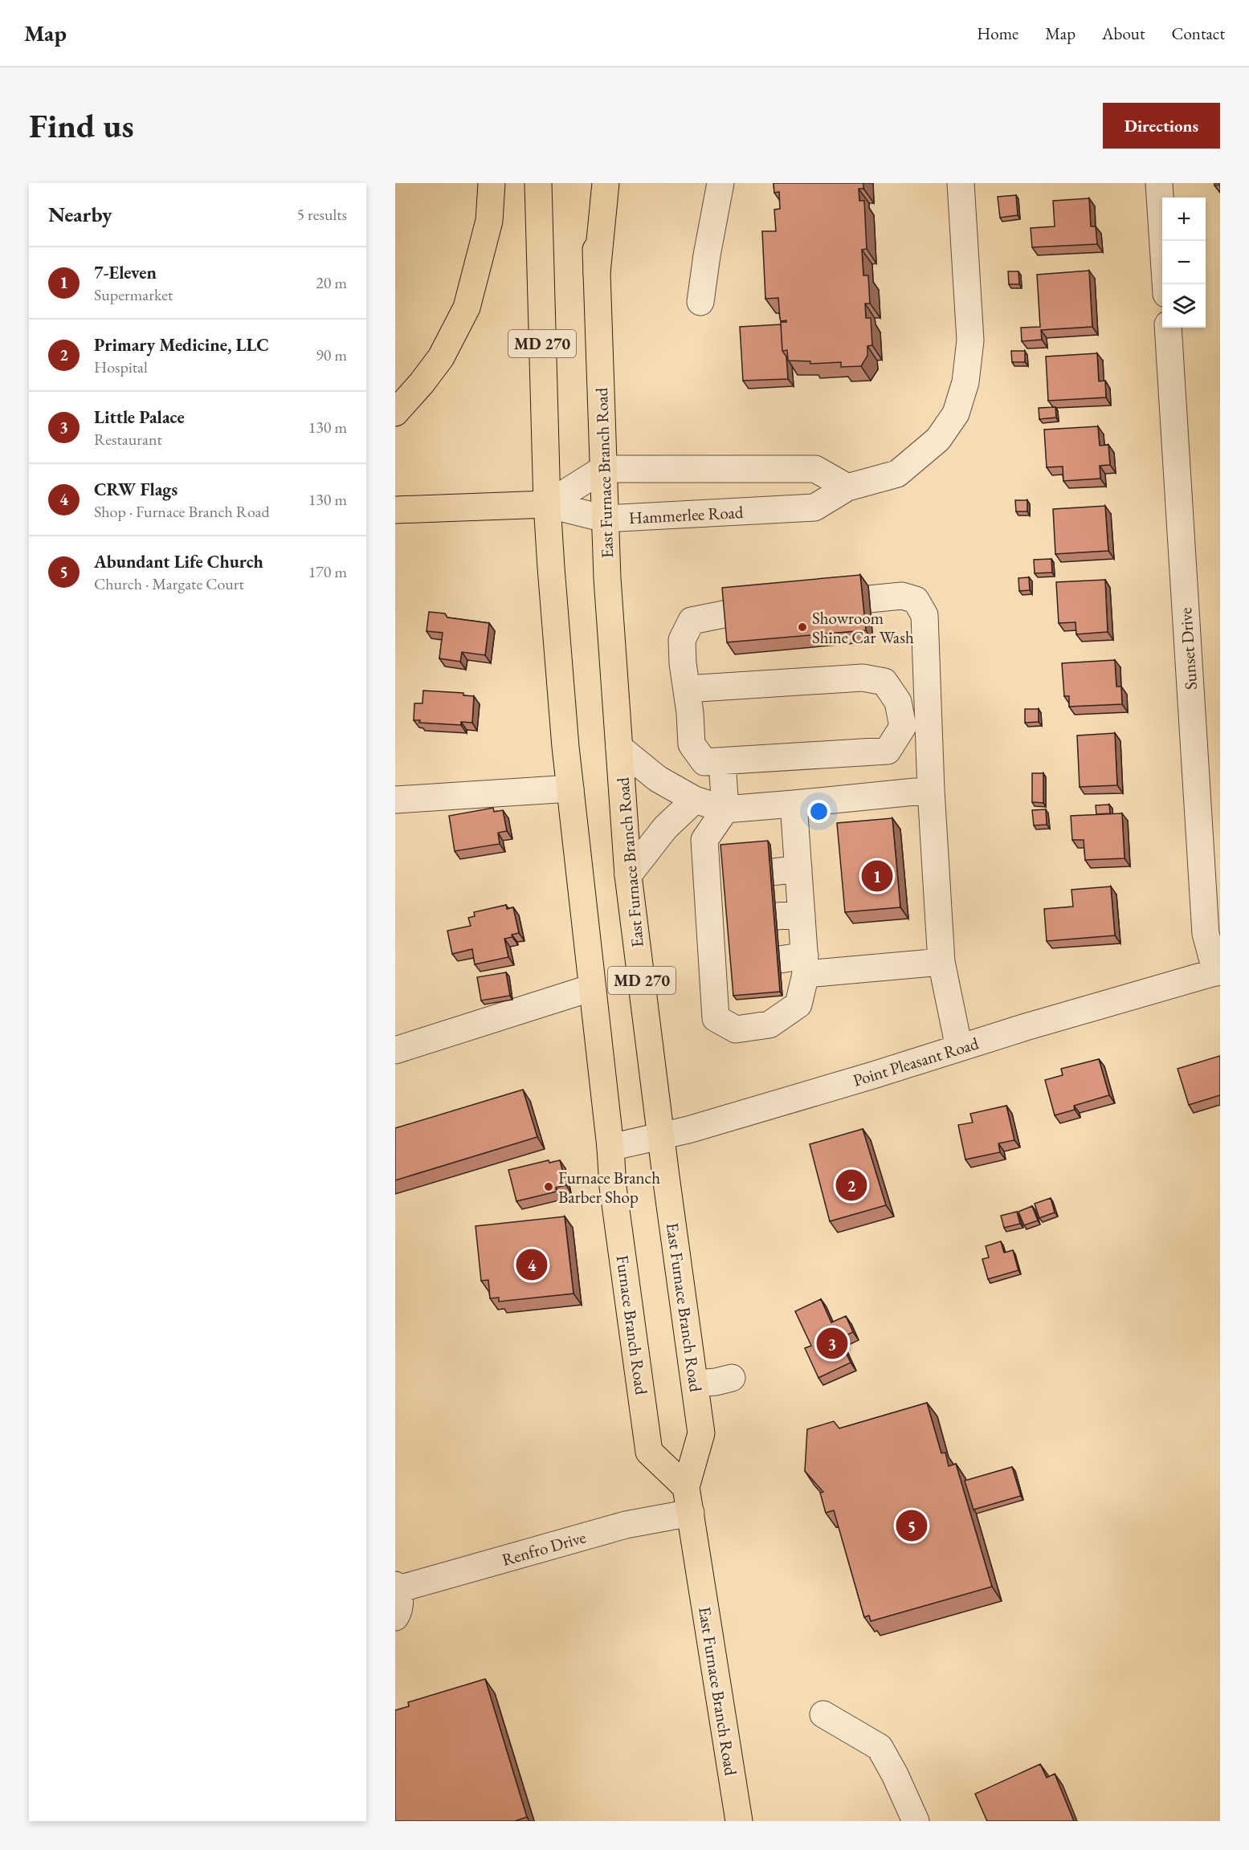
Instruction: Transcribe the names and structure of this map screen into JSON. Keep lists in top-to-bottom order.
{
  "streets": {
    "main road": ["MD 270", "East Furnace Branch Road", "Furnace Branch Road"],
    "street": [
      "Hammerlee Road",
      "Sunset Drive",
      "Point Pleasant Road",
      "Renfro Drive"
    ]
  },
  "crossings": [
    ["MD 270", "Hammerlee Road"],
    ["MD 270", "Point Pleasant Road"],
    ["MD 270", "Furnace Branch Road"],
    ["East Furnace Branch Road", "Hammerlee Road"],
    ["East Furnace Branch Road", "Point Pleasant Road"],
    ["East Furnace Branch Road", "Furnace Branch Road"],
    ["East Furnace Branch Road", "Renfro Drive"],
    ["Sunset Drive", "Point Pleasant Road"],
    ["Point Pleasant Road", "Furnace Branch Road"]
  ],
  "places": ["Showroom Shine Car Wash", "Furnace Branch Barber Shop"],
  "page": {
    "header": "Map",
    "nav": [
      "Home",
      "Map",
      "About",
      "Contact"
    ],
    "buttons": "Directions",
    "title": "Find us",
    "heading": ["Nearby", "5 results"],
    "map_buttons": ["+", "−"],
    "list": [
      {
        "mark": "1",
        "name": "7-Eleven",
        "note": "Supermarket",
        "value": "20 m"
      },
      {
        "mark": "2",
        "name": "Primary Medicine, LLC",
        "note": "Hospital",
        "value": "90 m"
      },
      {
        "mark": "3",
        "name": "Little Palace",
        "note": "Restaurant",
        "value": "130 m"
      },
      {
        "mark": "4",
        "name": "CRW Flags",
        "note": "Shop · Furnace Branch Road",
        "value": "130 m"
      },
      {
        "mark": "5",
        "name": "Abundant Life Church",
        "note": "Church · Margate Court",
        "value": "170 m"
      }
    ],
    "pins": [
      "1",
      "2",
      "4",
      "3",
      "5"
    ]
  }
}
